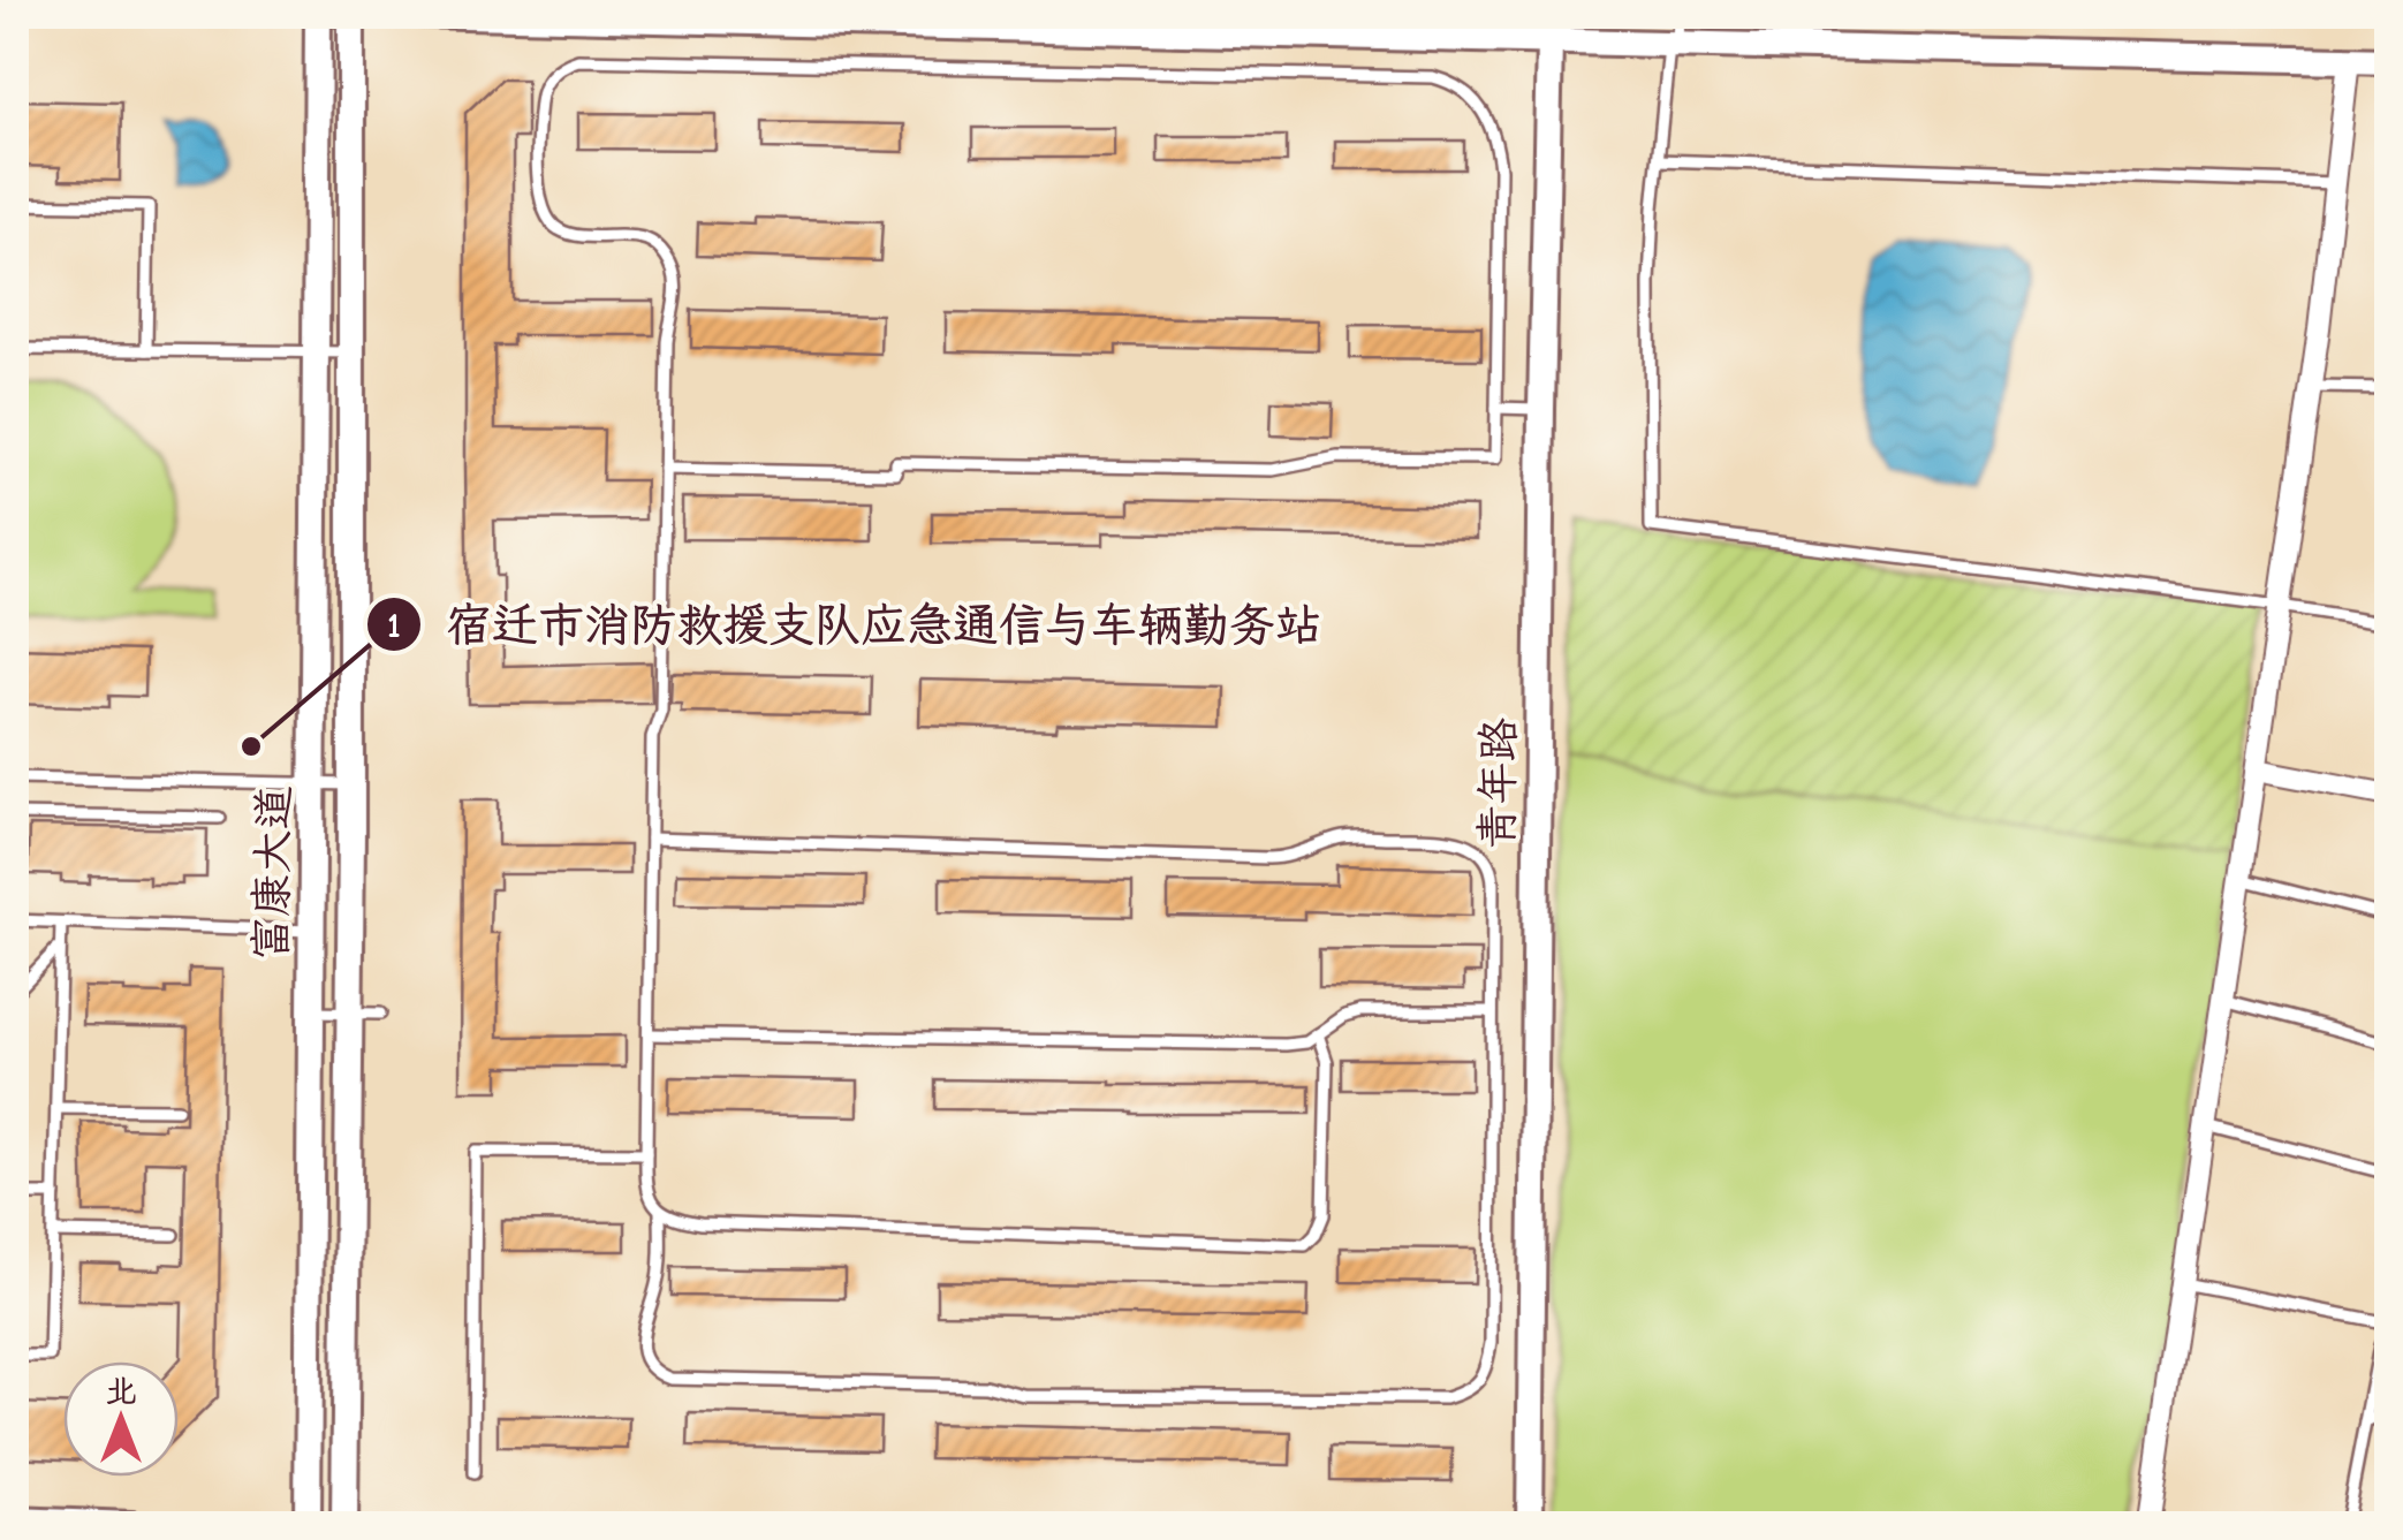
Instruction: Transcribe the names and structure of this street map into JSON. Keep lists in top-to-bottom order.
{
  "streets": {
    "street": ["青年路", "富康大道"]
  },
  "places": ["宿迁市消防救援支队应急通信与车辆勤务站"],
  "north": "top"
}
